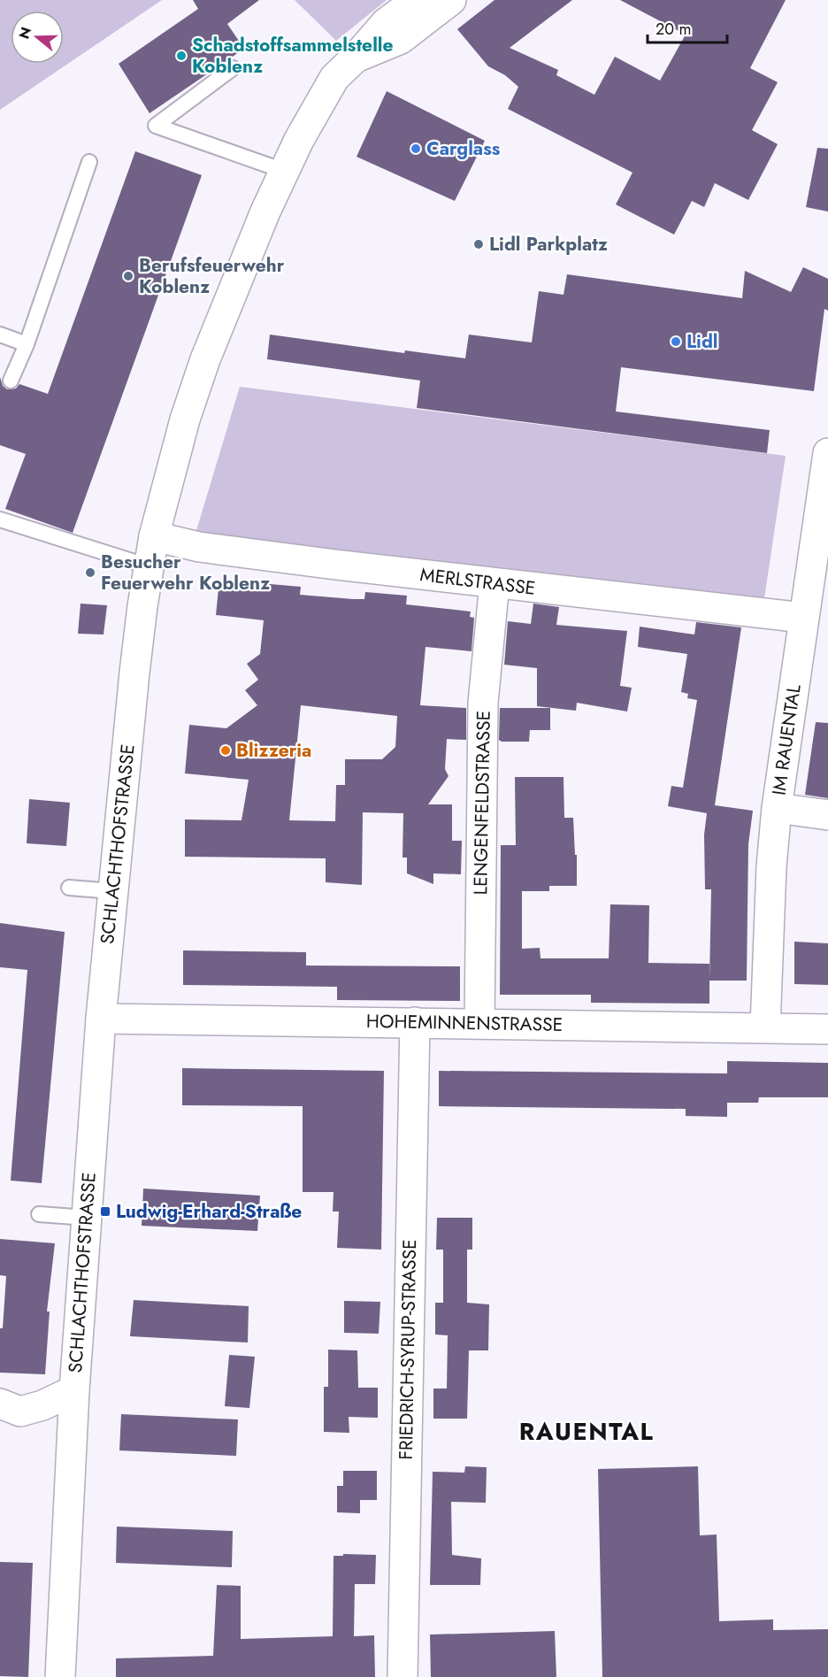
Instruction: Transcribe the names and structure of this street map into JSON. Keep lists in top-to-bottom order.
{
  "streets": {
    "street": [
      "MERLSTRASSE",
      "IM RAUENTAL",
      "LENGENFELDSTRASSE",
      "SCHLACHTHOFSTRASSE",
      "HOHEMINNENSTRASSE",
      "FRIEDRICH-SYRUP-STRASSE"
    ]
  },
  "crossings": [
    ["MERLSTRASSE", "IM RAUENTAL"],
    ["MERLSTRASSE", "LENGENFELDSTRASSE"],
    ["MERLSTRASSE", "SCHLACHTHOFSTRASSE"],
    ["IM RAUENTAL", "HOHEMINNENSTRASSE"],
    ["LENGENFELDSTRASSE", "HOHEMINNENSTRASSE"],
    ["SCHLACHTHOFSTRASSE", "HOHEMINNENSTRASSE"],
    ["HOHEMINNENSTRASSE", "FRIEDRICH-SYRUP-STRASSE"]
  ],
  "districts": ["RAUENTAL"],
  "places": {
    "other": [
      "Schadstoffsammelstelle Koblenz",
      "Carglass",
      "Lidl Parkplatz",
      "Berufsfeuerwehr Koblenz",
      "Lidl",
      "Besucher Feuerwehr Koblenz",
      "Blizzeria"
    ],
    "transit": ["Ludwig-Erhard-Straße"]
  },
  "scale_bar": "20 m",
  "north": "left"
}
